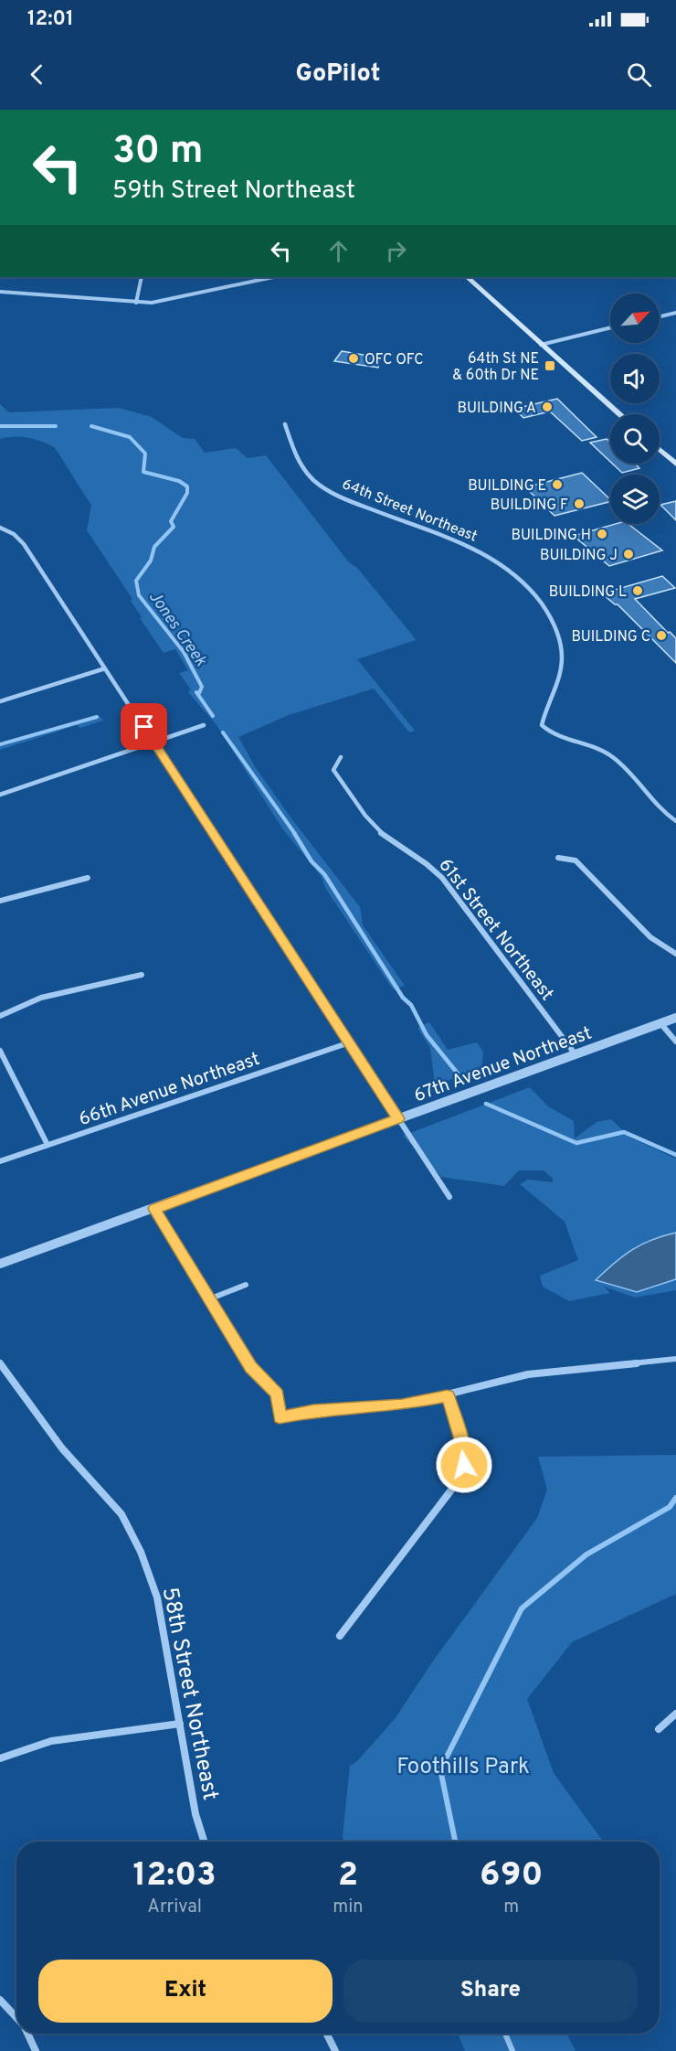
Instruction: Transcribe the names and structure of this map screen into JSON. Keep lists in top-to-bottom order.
{
  "streets": {
    "street": [
      "64th Street Northeast",
      "61st Street Northeast",
      "67th Avenue Northeast",
      "66th Avenue Northeast",
      "58th Street Northeast"
    ]
  },
  "crossings": [
    ["61st Street Northeast", "67th Avenue Northeast"]
  ],
  "water": ["Jones Creek"],
  "parks": ["Foothills Park"],
  "places": {
    "other": [
      "OFC OFC",
      "BUILDING A",
      "BUILDING E",
      "BUILDING F",
      "BUILDING H",
      "BUILDING J",
      "BUILDING L",
      "BUILDING C"
    ],
    "transit": ["64th St NE & 60th Dr NE"]
  },
  "north": "top right",
  "page": {
    "status": "12:01",
    "header": "GoPilot",
    "turn": ["30 m", "59th Street Northeast"],
    "eta": [
      "12:03",
      "Arrival",
      "2",
      "min",
      "690",
      "m"
    ],
    "buttons": ["Exit", "Share"]
  }
}
